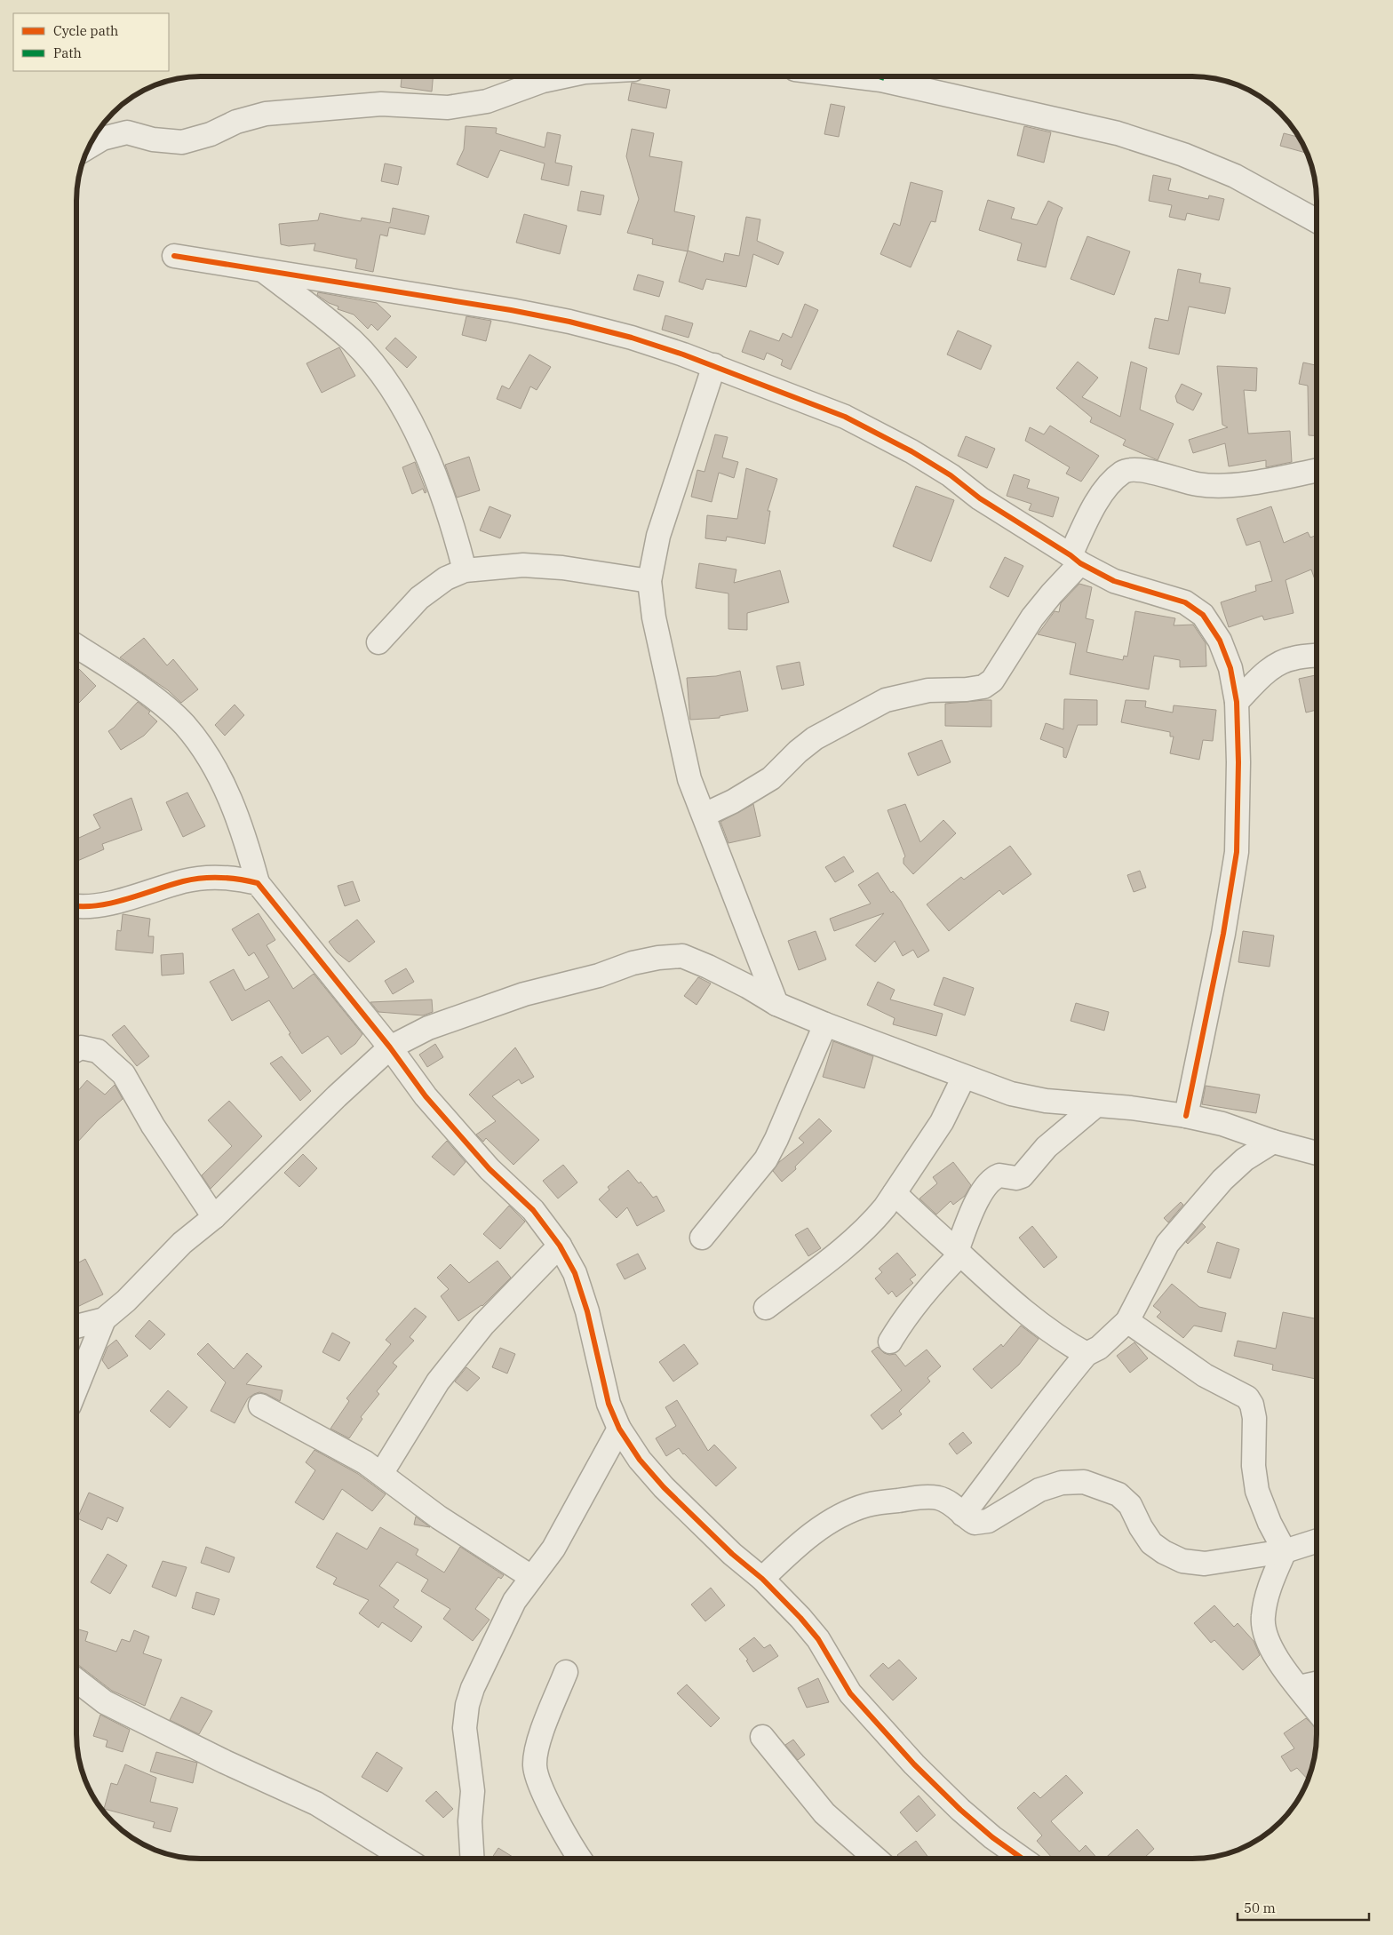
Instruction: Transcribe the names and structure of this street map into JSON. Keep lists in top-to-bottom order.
{
  "legend": ["Cycle path", "Path"],
  "scale_bar": "50 m"
}
